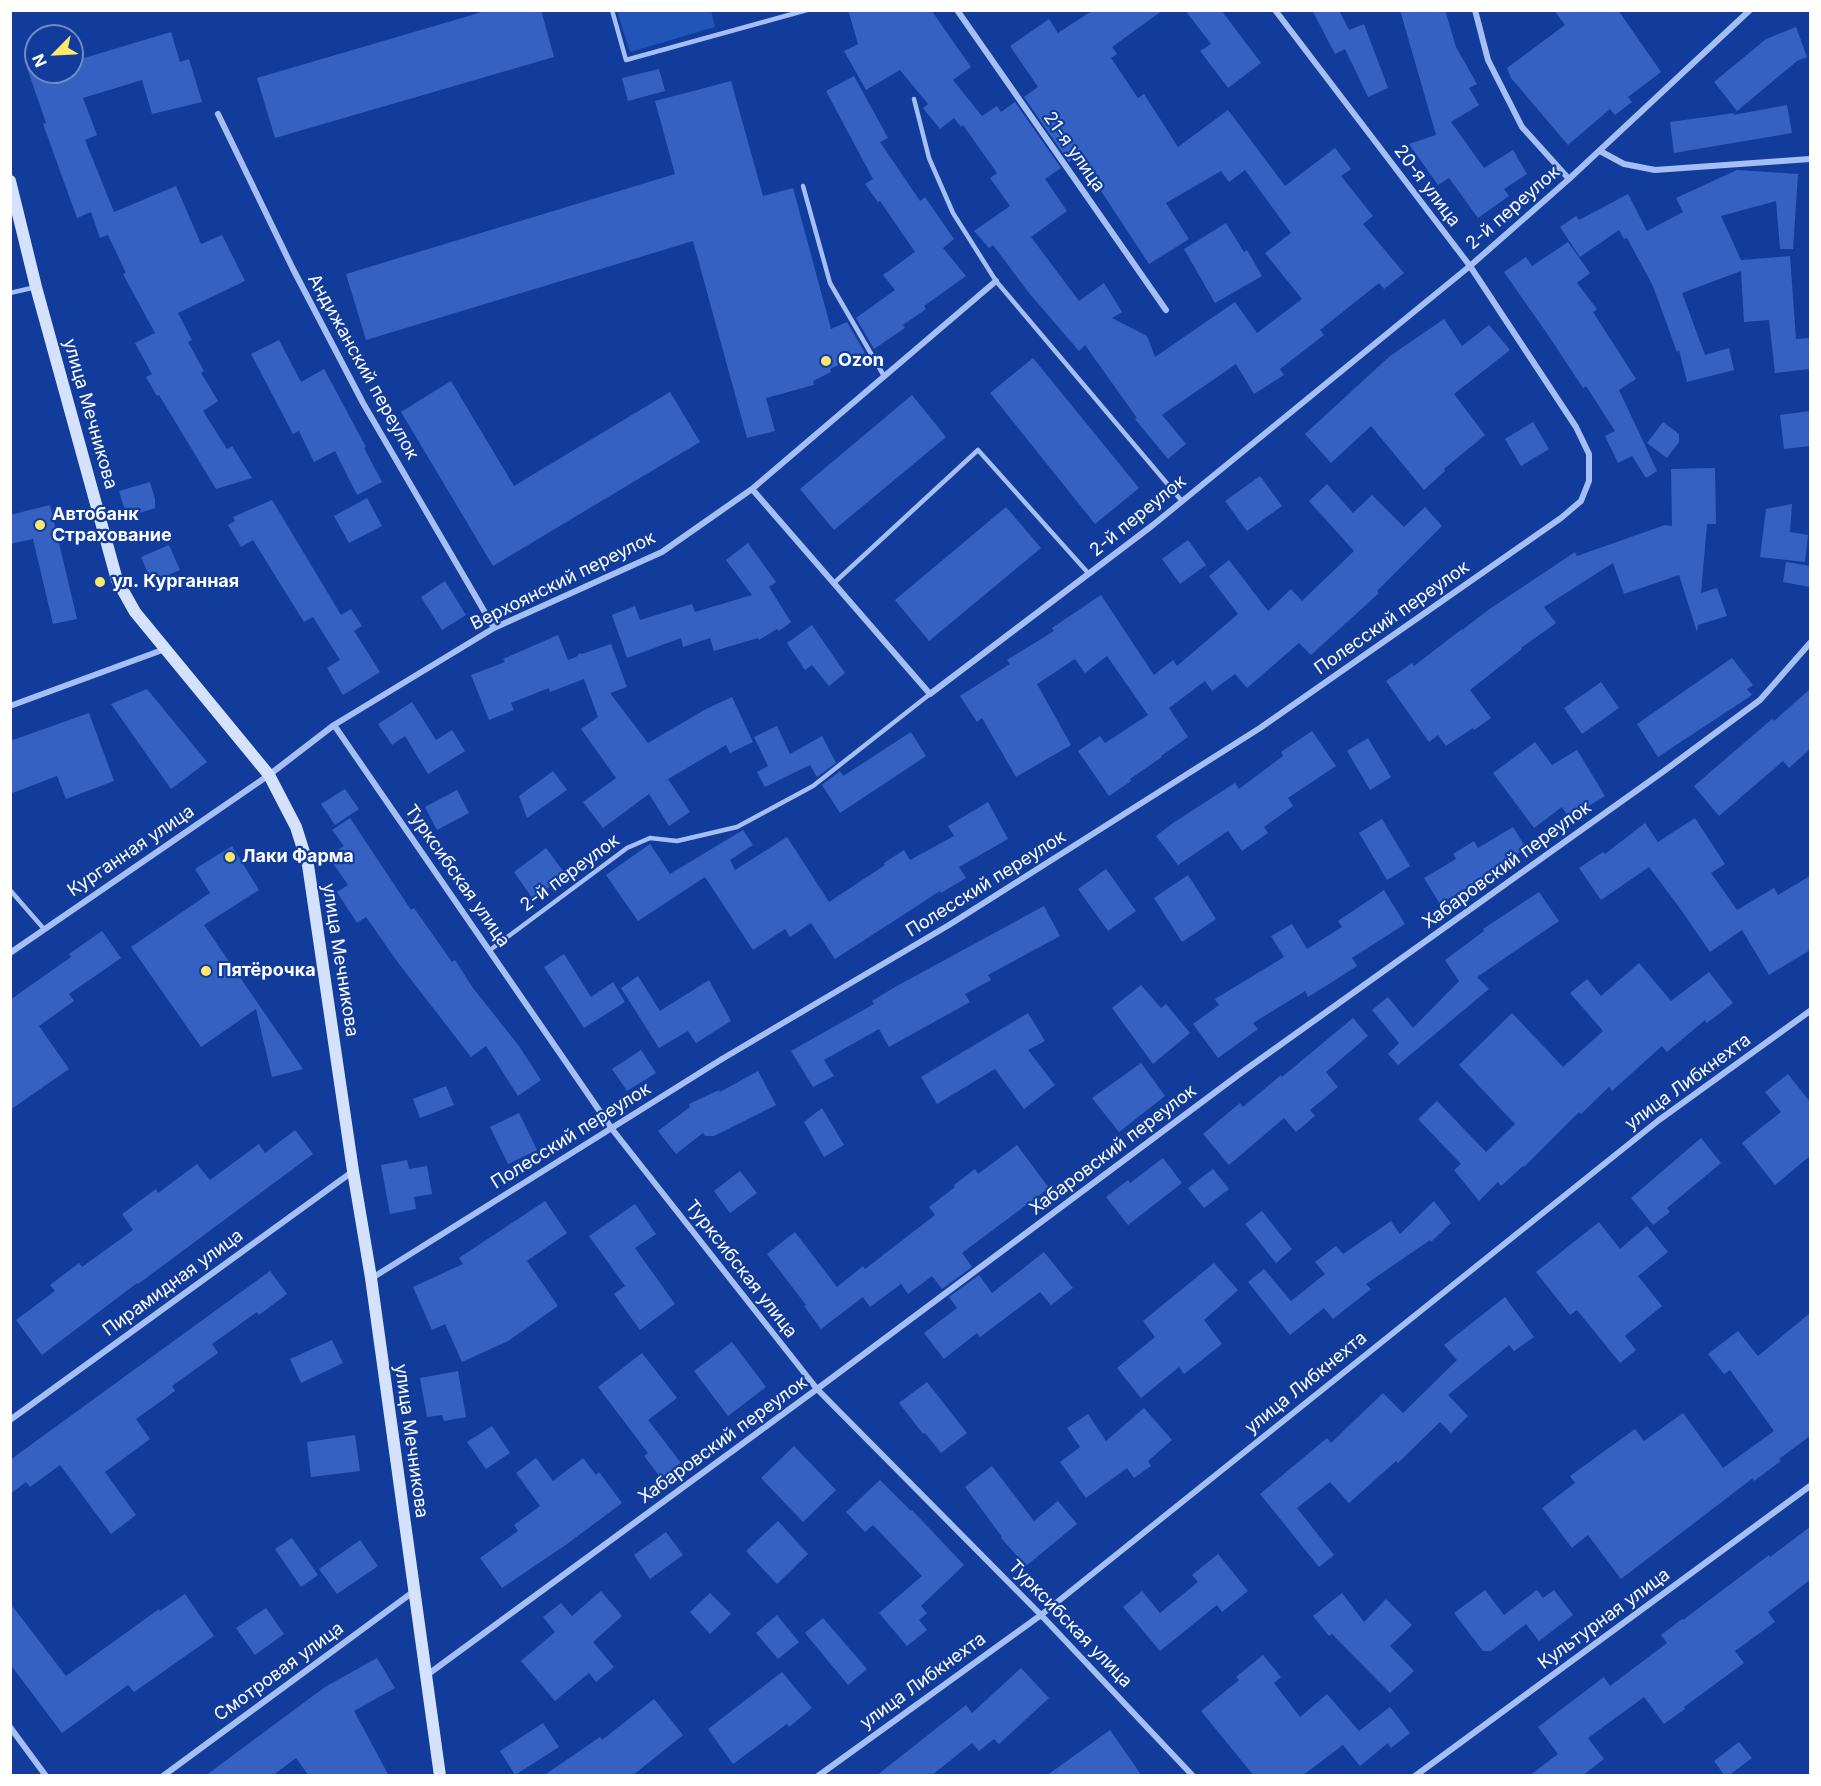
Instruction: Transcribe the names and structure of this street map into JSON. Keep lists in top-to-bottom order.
{
  "streets": {
    "main road": ["улица Мечникова"],
    "street": [
      "21-я улица",
      "20-я улица",
      "2-й переулок",
      "Андижанский переулок",
      "Верхоянский переулок",
      "Полесский переулок",
      "Курганная улица",
      "Хабаровский переулок",
      "Турксибская улица",
      "улица Либкнехта",
      "Пирамидная улица",
      "Культурная улица",
      "Смотровая улица"
    ]
  },
  "crossings": [
    ["20-я улица", "2-й переулок"],
    ["20-я улица", "Полесский переулок"],
    ["2-й переулок", "Турксибская улица"],
    ["Андижанский переулок", "Верхоянский переулок"],
    ["улица Мечникова", "Верхоянский переулок"],
    ["улица Мечникова", "Полесский переулок"],
    ["улица Мечникова", "Курганная улица"],
    ["улица Мечникова", "Хабаровский переулок"],
    ["улица Мечникова", "Пирамидная улица"],
    ["улица Мечникова", "Смотровая улица"],
    ["Верхоянский переулок", "Курганная улица"],
    ["Верхоянский переулок", "Турксибская улица"],
    ["Полесский переулок", "Турксибская улица"],
    ["Хабаровский переулок", "Турксибская улица"],
    ["Турксибская улица", "улица Либкнехта"]
  ],
  "places": [
    "Ozon",
    "Автобанк Страхование",
    "ул. Курганная",
    "Лаки Фарма",
    "Пятёрочка"
  ],
  "north": "bottom left"
}
